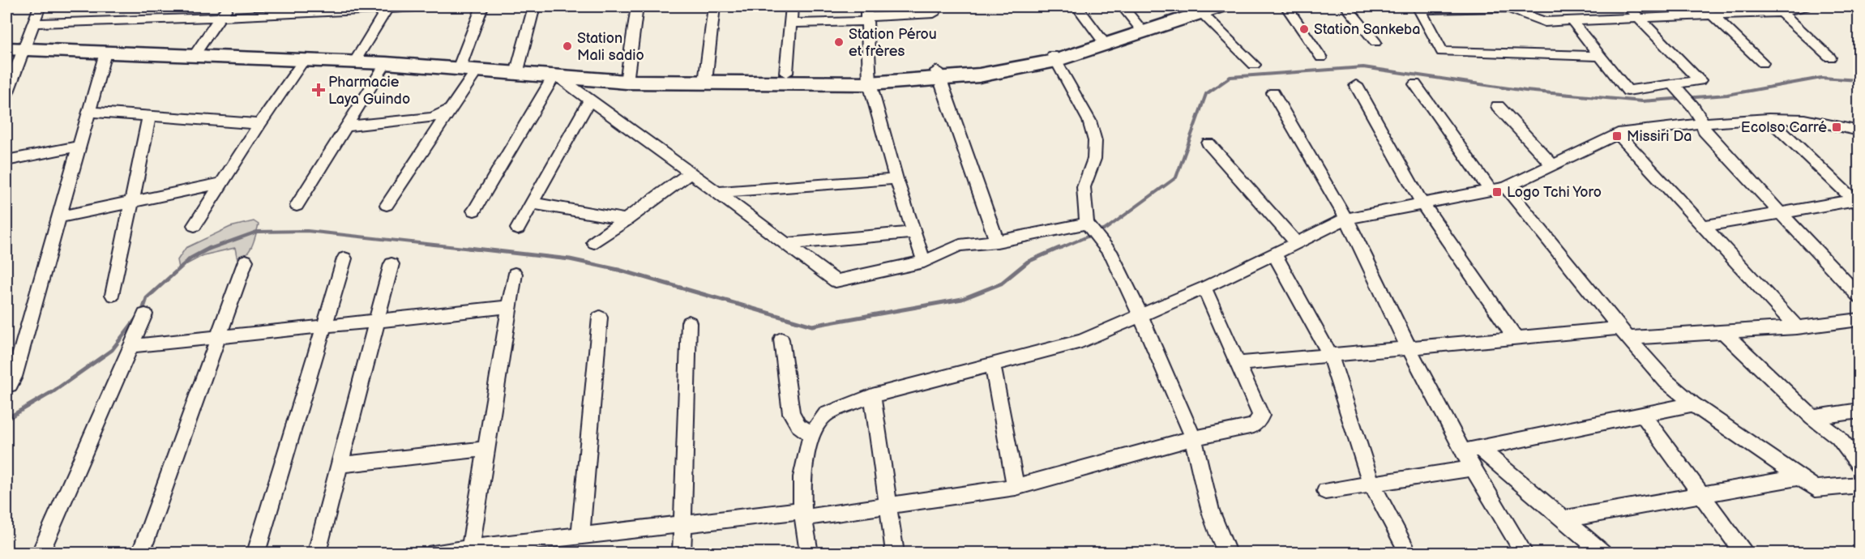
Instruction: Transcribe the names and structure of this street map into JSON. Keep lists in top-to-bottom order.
{
  "places": {
    "other": ["Station Sankeba", "Station Pérou et frères", "Station Mali sadio"],
    "health": ["Pharmacie Laya Guindo"],
    "transit": ["Ecolso Carré", "Missiri Da", "Logo Tchi Yoro"]
  }
}
